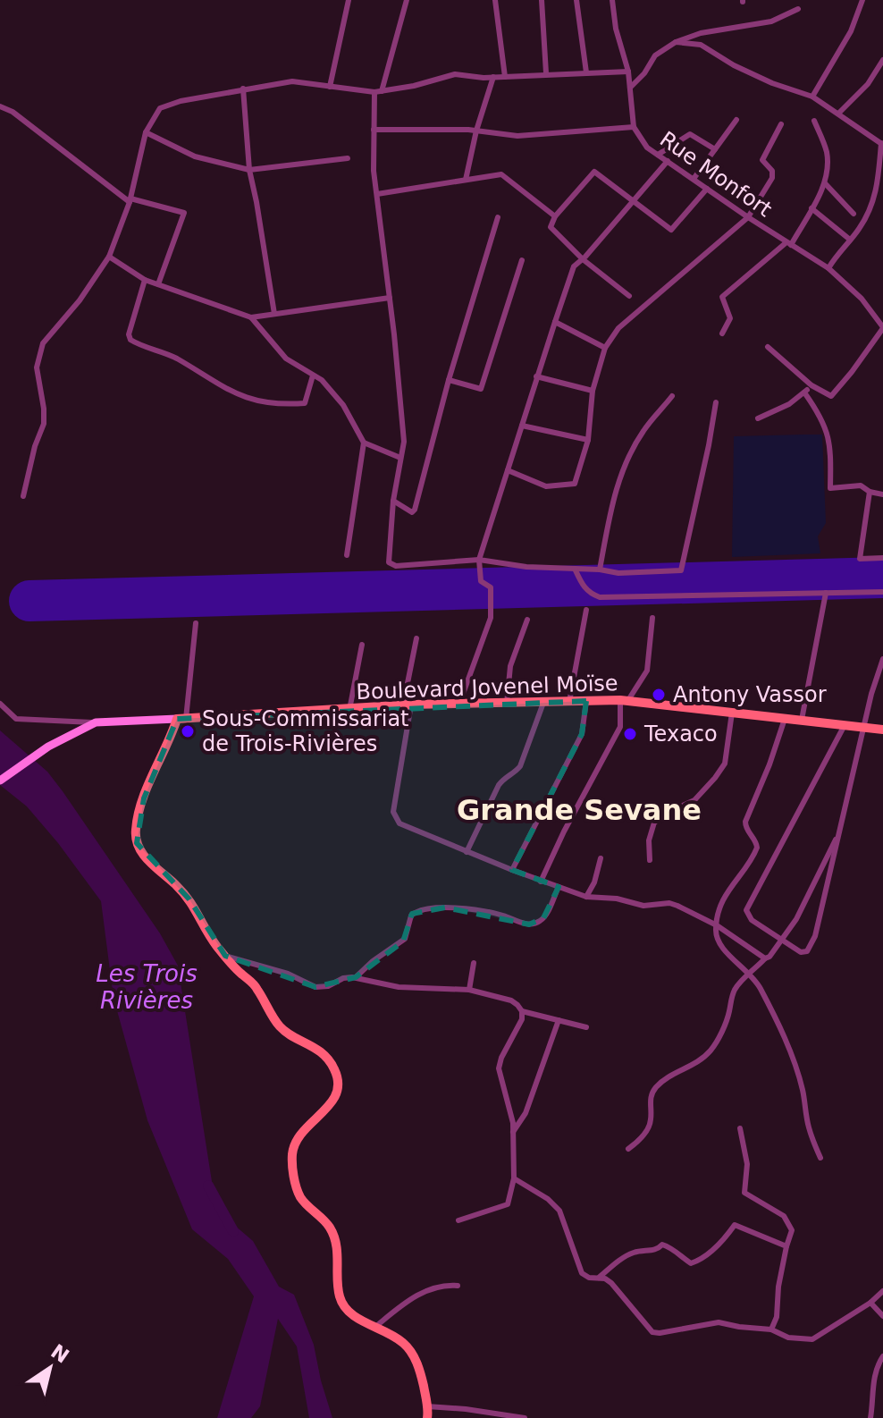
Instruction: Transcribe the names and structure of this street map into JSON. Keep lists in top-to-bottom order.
{
  "streets": {
    "main road": ["Boulevard Jovenel Moïse"],
    "street": ["Rue Monfort"]
  },
  "districts": ["Grande Sevane"],
  "water": ["Les Trois Rivières"],
  "places": ["Antony Vassor", "Sous-Commissariat de Trois-Rivières", "Texaco"],
  "north": "top right"
}
